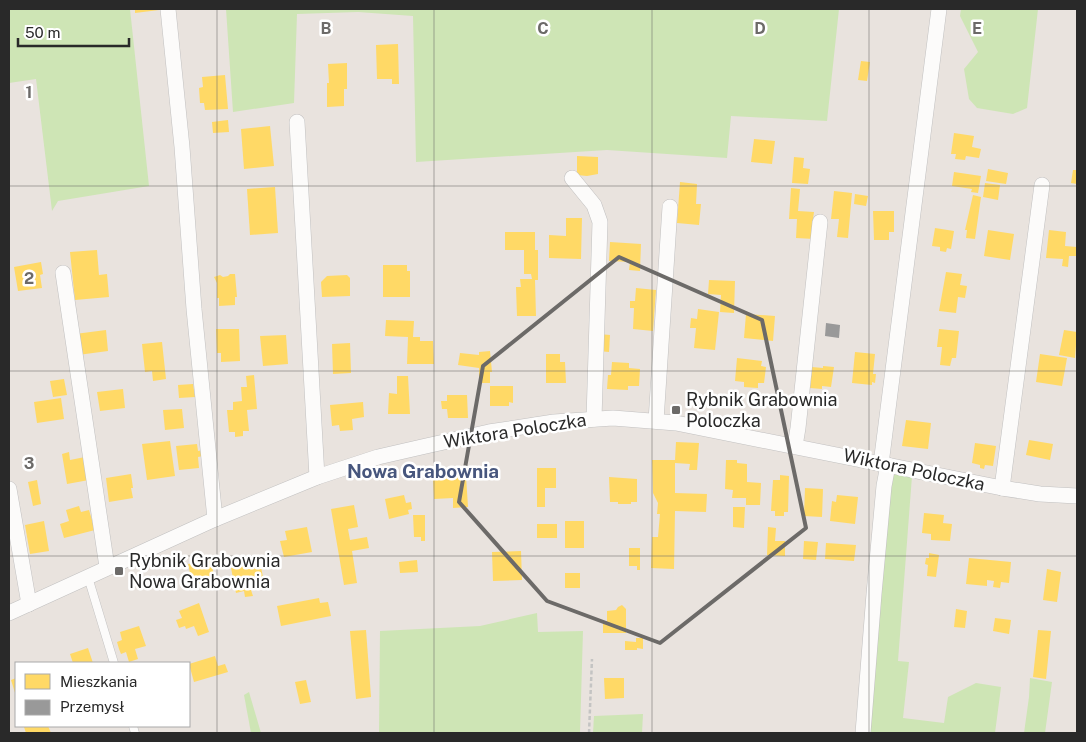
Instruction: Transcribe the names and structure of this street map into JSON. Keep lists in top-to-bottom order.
{
  "streets": {
    "street": ["Wiktora Poloczka"]
  },
  "districts": ["Nowa Grabownia"],
  "places": {
    "transit": ["Rybnik Grabownia Poloczka", "Rybnik Grabownia Nowa Grabownia"]
  },
  "legend": ["Mieszkania", "Przemysł"],
  "scale_bar": "50 m",
  "grid": {
    "columns": [
      "B",
      "C",
      "D",
      "E"
    ],
    "rows": ["1", "2", "3"]
  }
}
